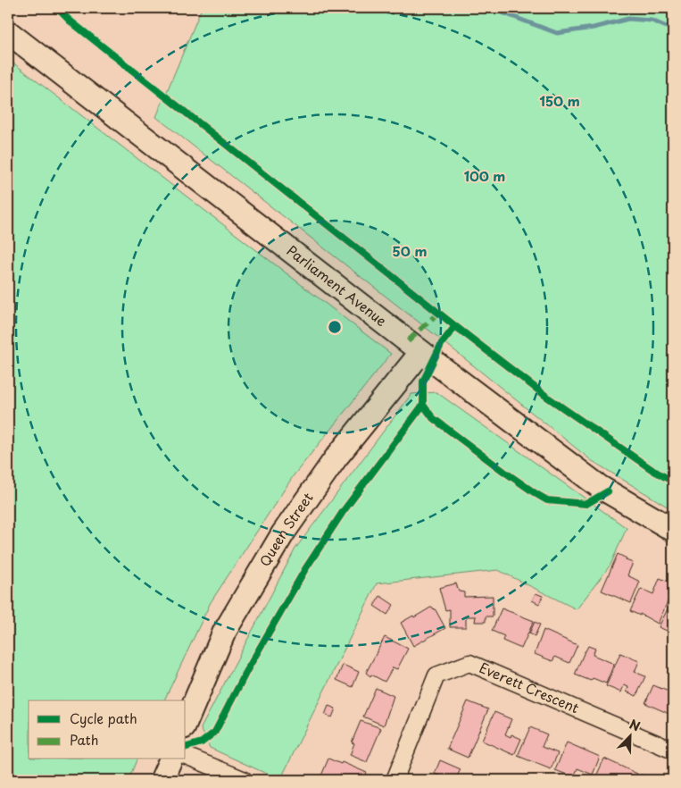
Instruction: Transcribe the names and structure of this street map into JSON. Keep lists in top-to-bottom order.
{
  "streets": {
    "main road": ["Parliament Avenue", "Queen Street"],
    "street": ["Everett Crescent"]
  },
  "crossings": [
    ["Parliament Avenue", "Queen Street"]
  ],
  "legend": ["Cycle path", "Path"],
  "north": "top right",
  "rings": ["150 m", "100 m", "50 m"]
}
